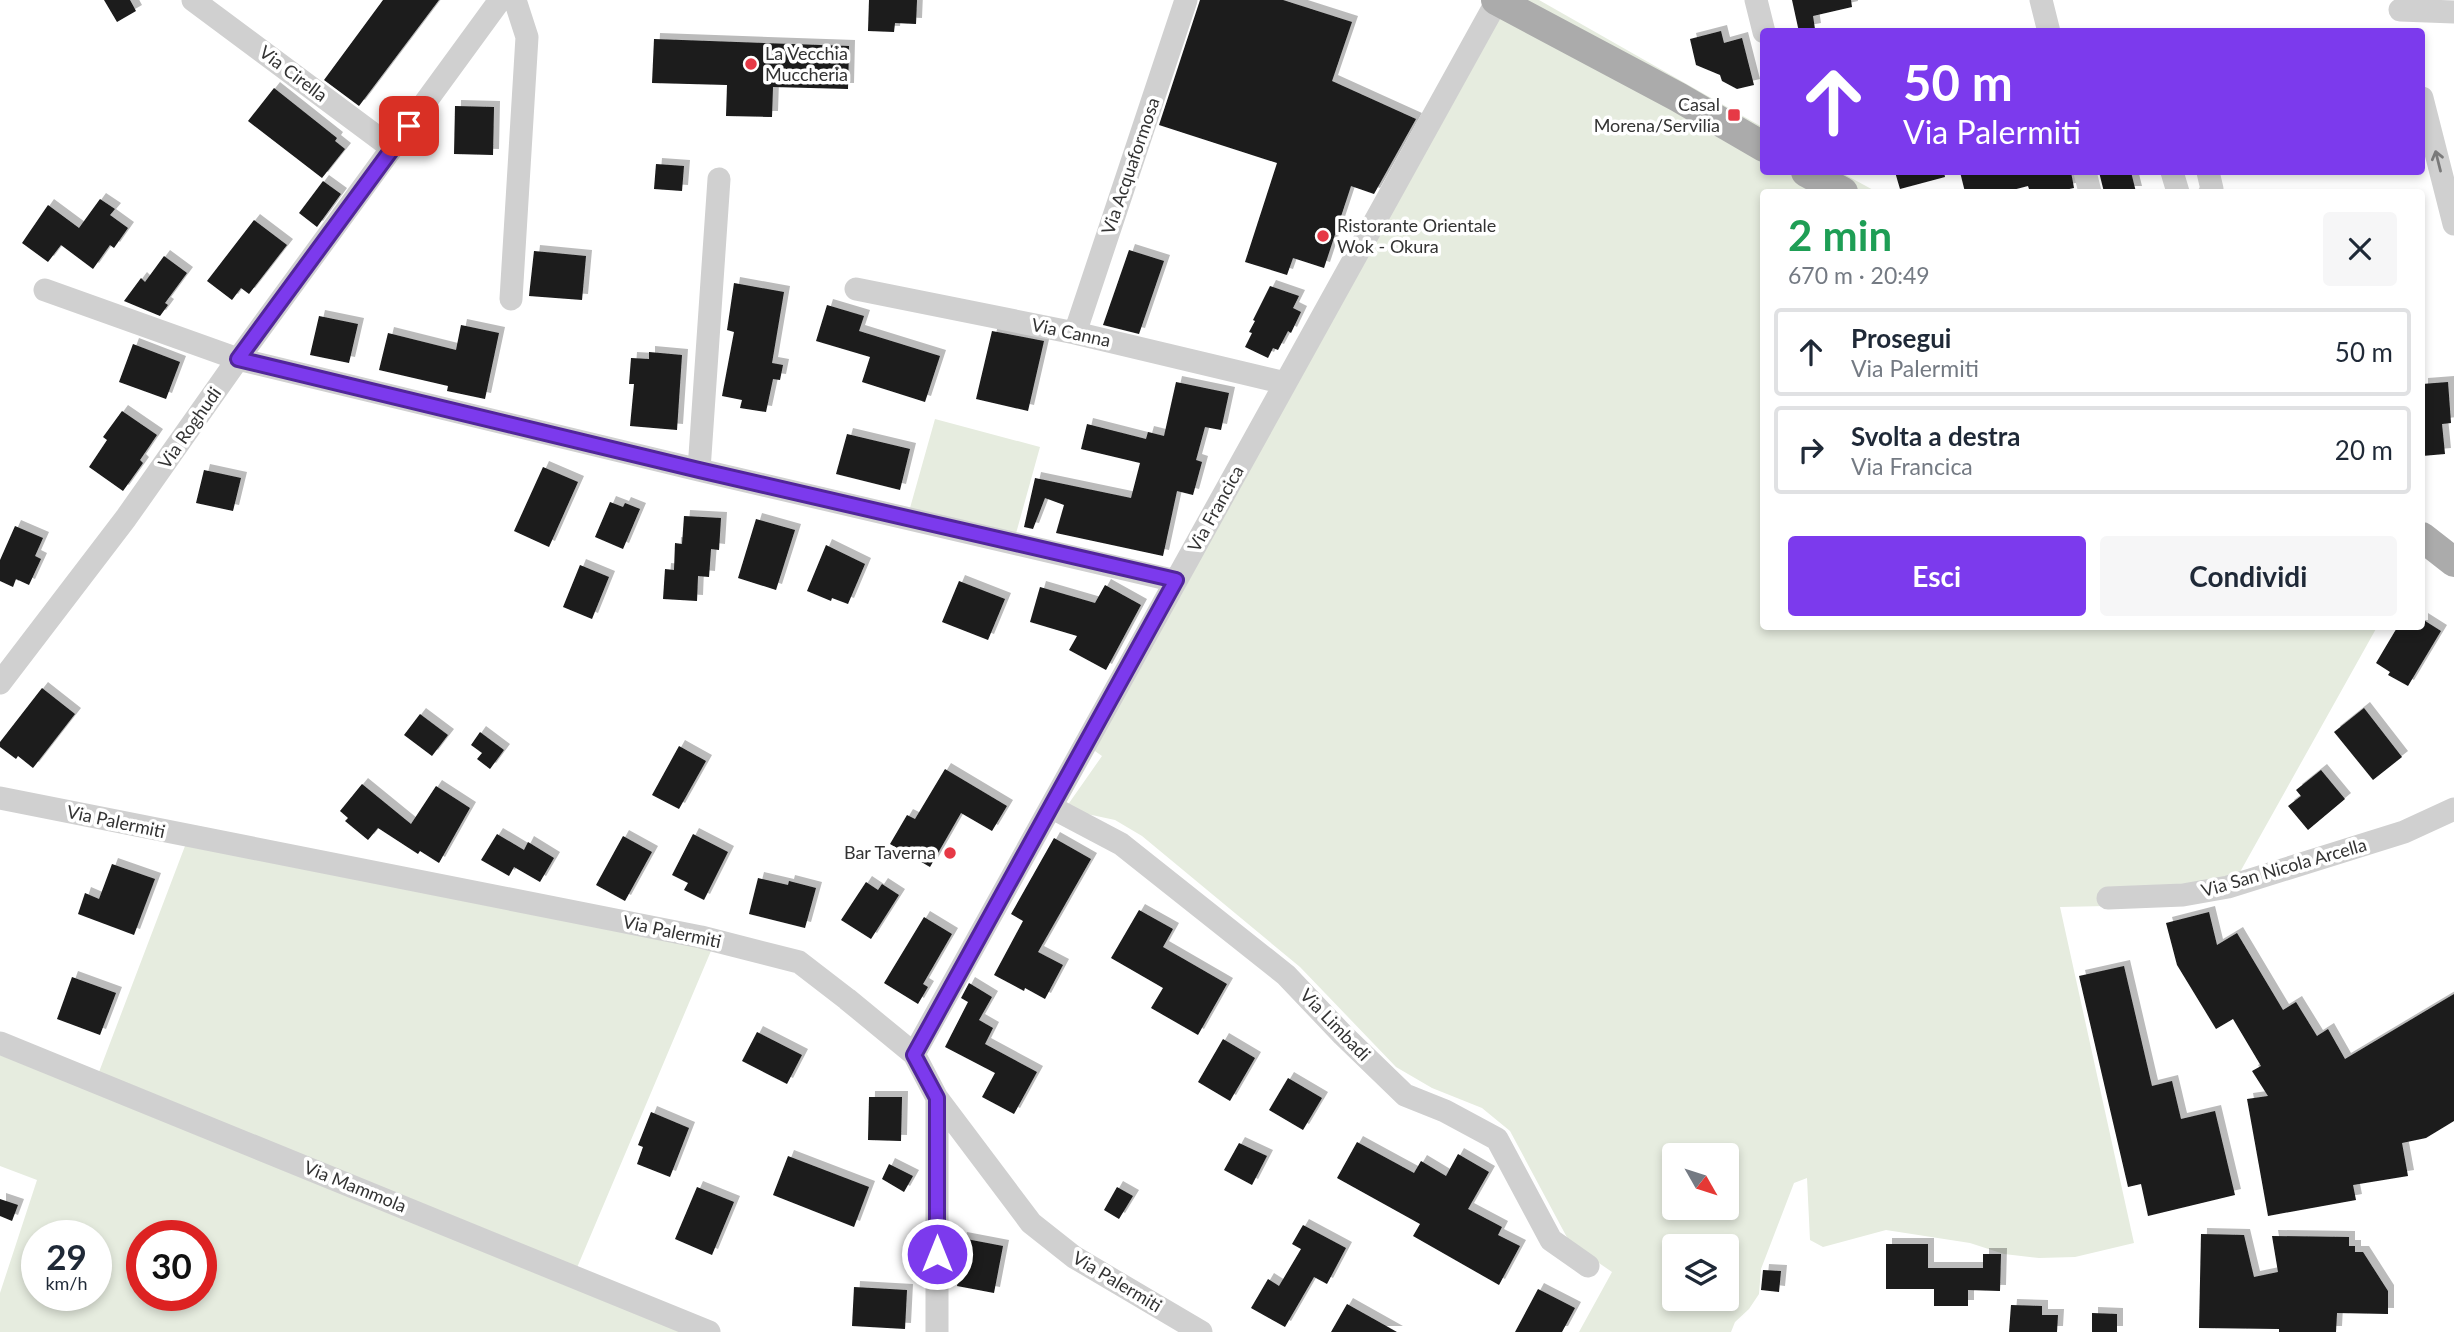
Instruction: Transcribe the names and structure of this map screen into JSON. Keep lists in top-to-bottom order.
{
  "streets": {
    "street": [
      "Via Cirella",
      "Via Acquaformosa",
      "Via Canna",
      "Via Roghudi",
      "Via Francica",
      "Via Palermiti",
      "Via San Nicola Arcella",
      "Via Limbadi",
      "Via Mammola"
    ]
  },
  "crossings": [
    ["Via Cirella", "Via Roghudi"],
    ["Via Acquaformosa", "Via Canna"],
    ["Via Canna", "Via Francica"],
    ["Via Francica", "Via Palermiti"],
    ["Via Francica", "Via Limbadi"]
  ],
  "places": {
    "other": ["La Vecchia Muccheria", "Ristorante Orientale Wok - Okura", "Bar Taverna"],
    "transit": ["Casal Morena/Servilia"]
  },
  "north": "bottom right",
  "page": {
    "turn": ["50 m", "Via Palermiti"],
    "heading": ["2 min", "670 m · 20:49"],
    "list": [
      {
        "name": "Prosegui",
        "note": "Via Palermiti",
        "value": "50 m"
      },
      {
        "name": "Svolta a destra",
        "note": "Via Francica",
        "value": "20 m"
      }
    ],
    "buttons": ["Esci", "Condividi"],
    "speed": "29 km/h",
    "limit": "30"
  }
}
